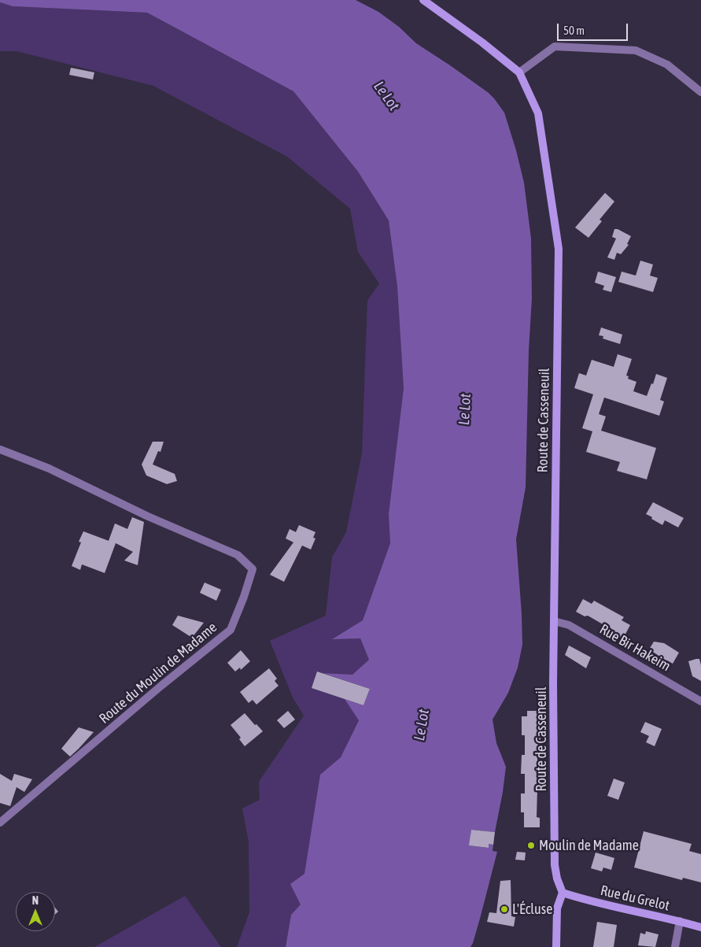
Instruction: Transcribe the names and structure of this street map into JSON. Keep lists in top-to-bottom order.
{
  "streets": {
    "main road": ["Route de Casseneuil", "Rue du Grelot"],
    "street": ["Rue Bir Hakeim", "Route du Moulin de Madame"]
  },
  "crossings": [
    ["Route de Casseneuil", "Rue Bir Hakeim"],
    ["Route de Casseneuil", "Rue du Grelot"]
  ],
  "water": ["Le Lot"],
  "places": ["Moulin de Madame", "L'Écluse"],
  "scale_bar": "50 m",
  "north": "top"
}
